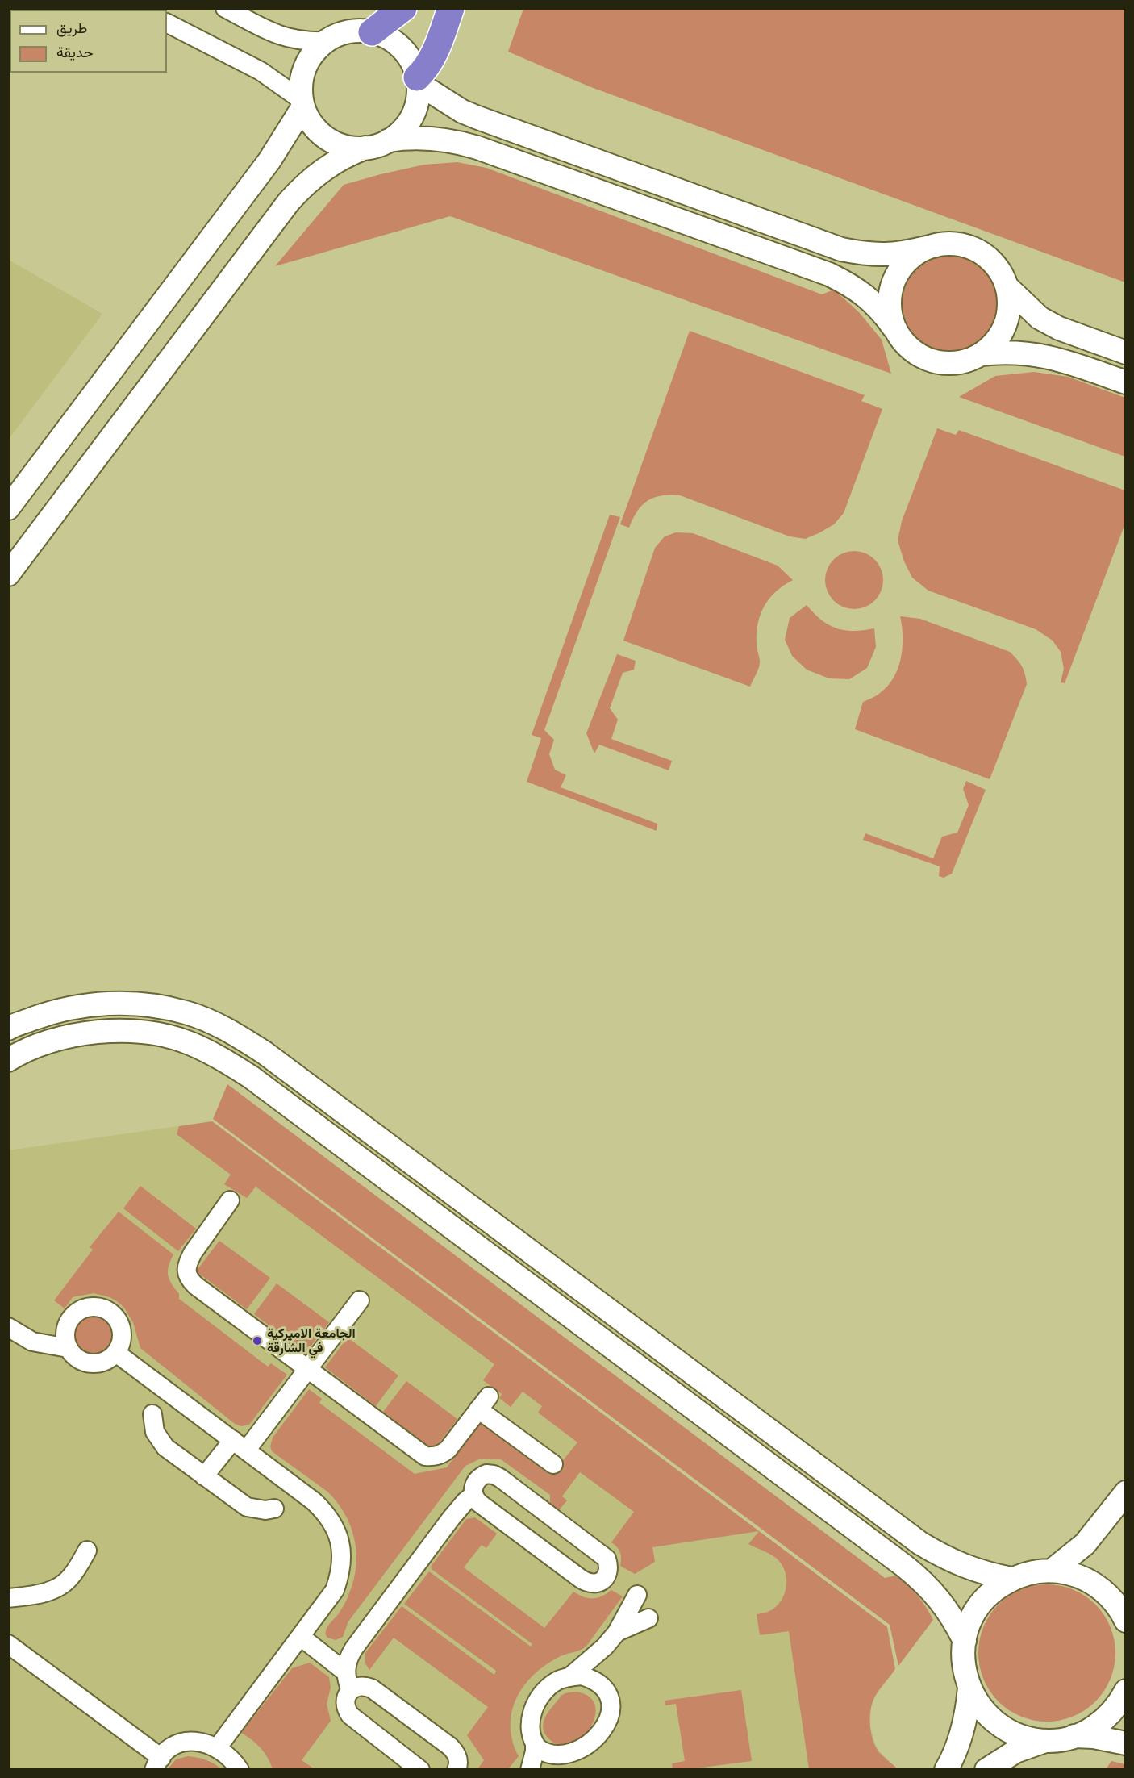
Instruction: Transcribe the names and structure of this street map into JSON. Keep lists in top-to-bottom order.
{
  "places": ["الجامعة الاميركية في الشارقة"],
  "legend": ["طريق", "حديقة"]
}
